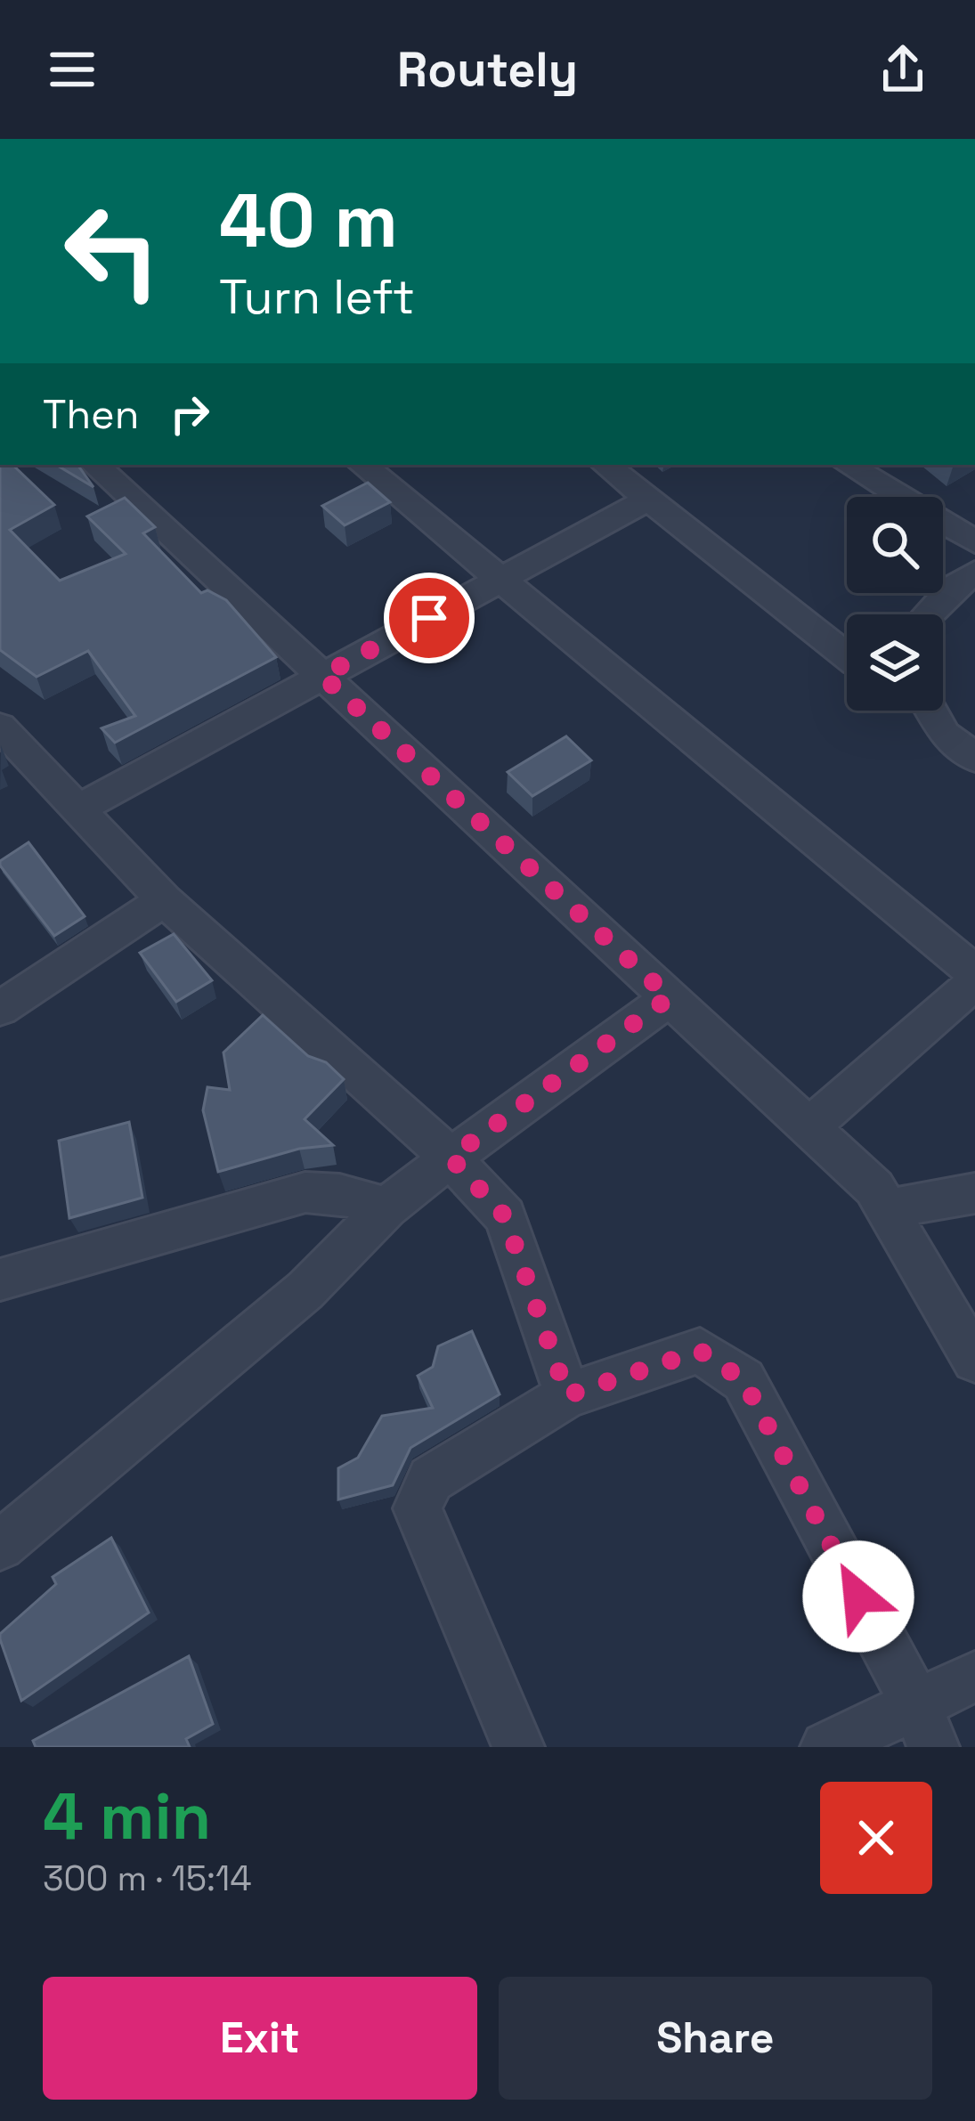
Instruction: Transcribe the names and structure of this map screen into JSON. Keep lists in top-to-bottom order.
{
  "page": {
    "header": "Routely",
    "turn": ["40 m", "Turn left"],
    "then": "Then",
    "heading": ["4 min", "300 m · 15:14"],
    "buttons": ["Exit", "Share"]
  }
}
